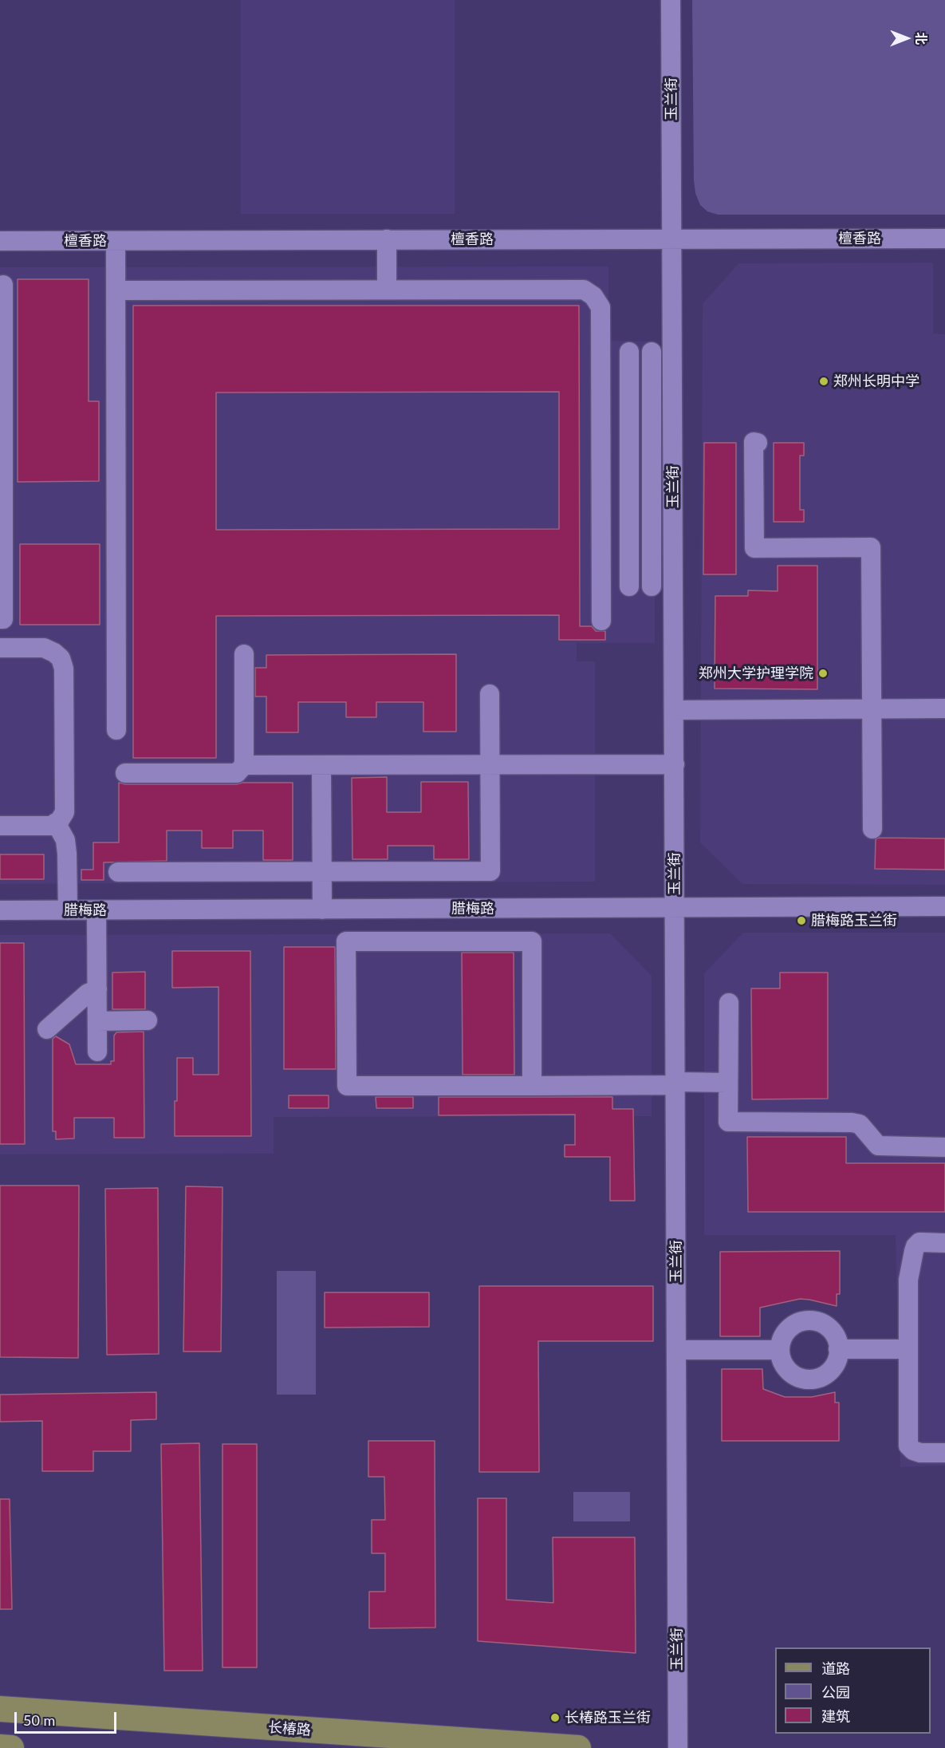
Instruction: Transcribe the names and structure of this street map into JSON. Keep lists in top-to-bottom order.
{
  "streets": {
    "main road": ["长椿路"],
    "street": ["玉兰街", "檀香路", "腊梅路"]
  },
  "crossings": [
    ["玉兰街", "檀香路"],
    ["玉兰街", "腊梅路"]
  ],
  "places": [
    "郑州长明中学",
    "郑州大学护理学院",
    "腊梅路玉兰街",
    "长椿路玉兰街"
  ],
  "legend": ["道路", "公园", "建筑"],
  "scale_bar": "50 m",
  "north": "right"
}
